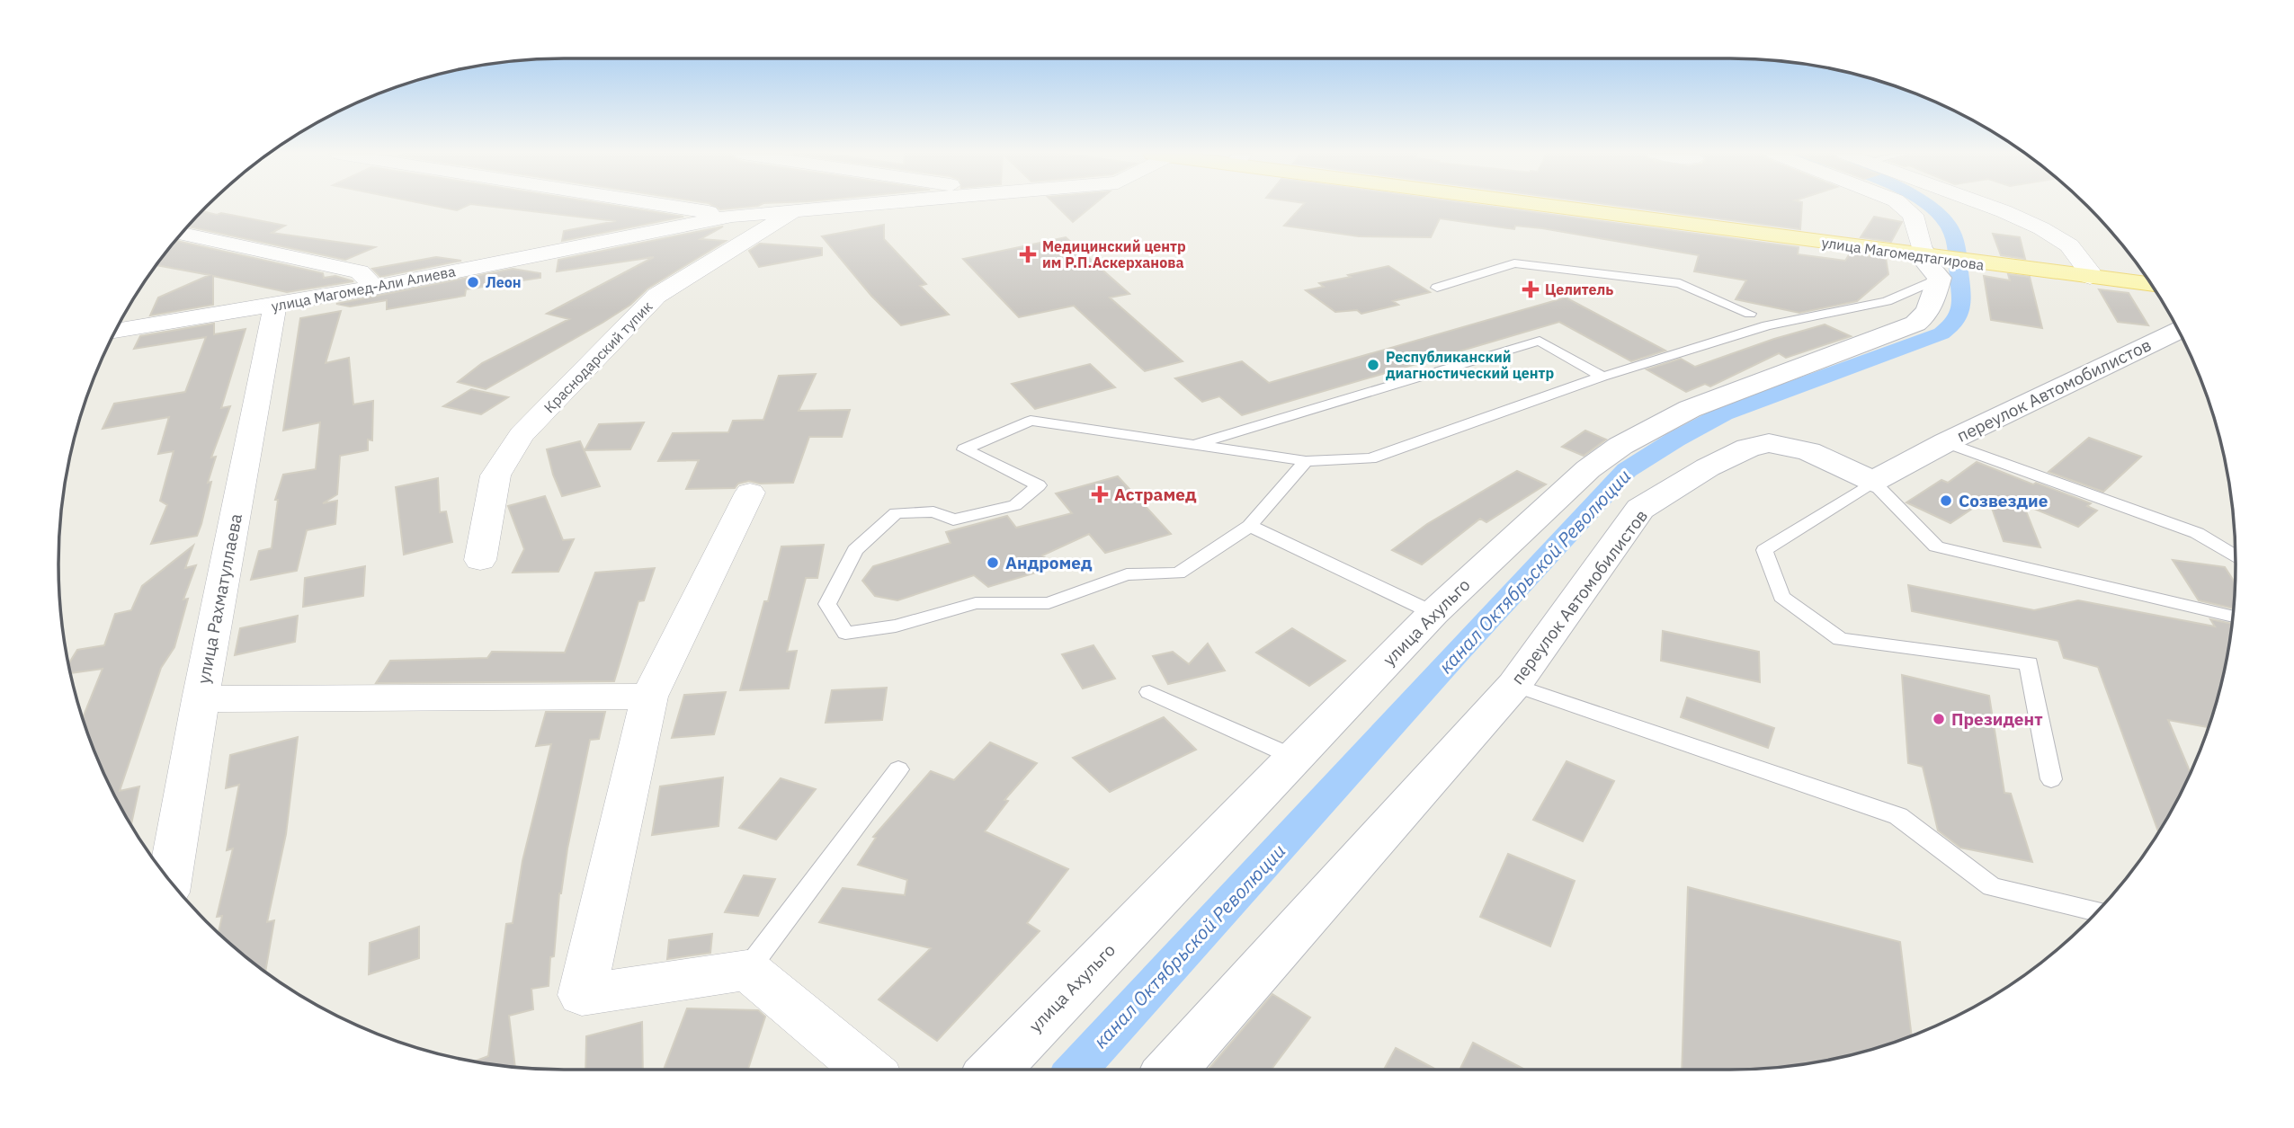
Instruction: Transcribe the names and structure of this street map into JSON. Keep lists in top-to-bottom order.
{
  "streets": {
    "main road": ["улица Магомедтагирова", "переулок Автомобилистов", "улица Ахульго"],
    "street": ["улица Магомед-Али Алиева", "Краснодарский тупик", "улица Рахматуллаева"]
  },
  "crossings": [
    ["улица Магомедтагирова", "улица Ахульго"],
    ["улица Магомед-Али Алиева", "Краснодарский тупик"],
    ["улица Магомед-Али Алиева", "улица Рахматуллаева"]
  ],
  "water": ["канал Октябрьской Революции"],
  "places": {
    "health": ["Медицинский центр им Р.П.Аскерханова", "Целитель", "Астрамед"],
    "other": [
      "Леон",
      "Республиканский диагностический центр",
      "Созвездие",
      "Андромед",
      "Президент"
    ]
  }
}
